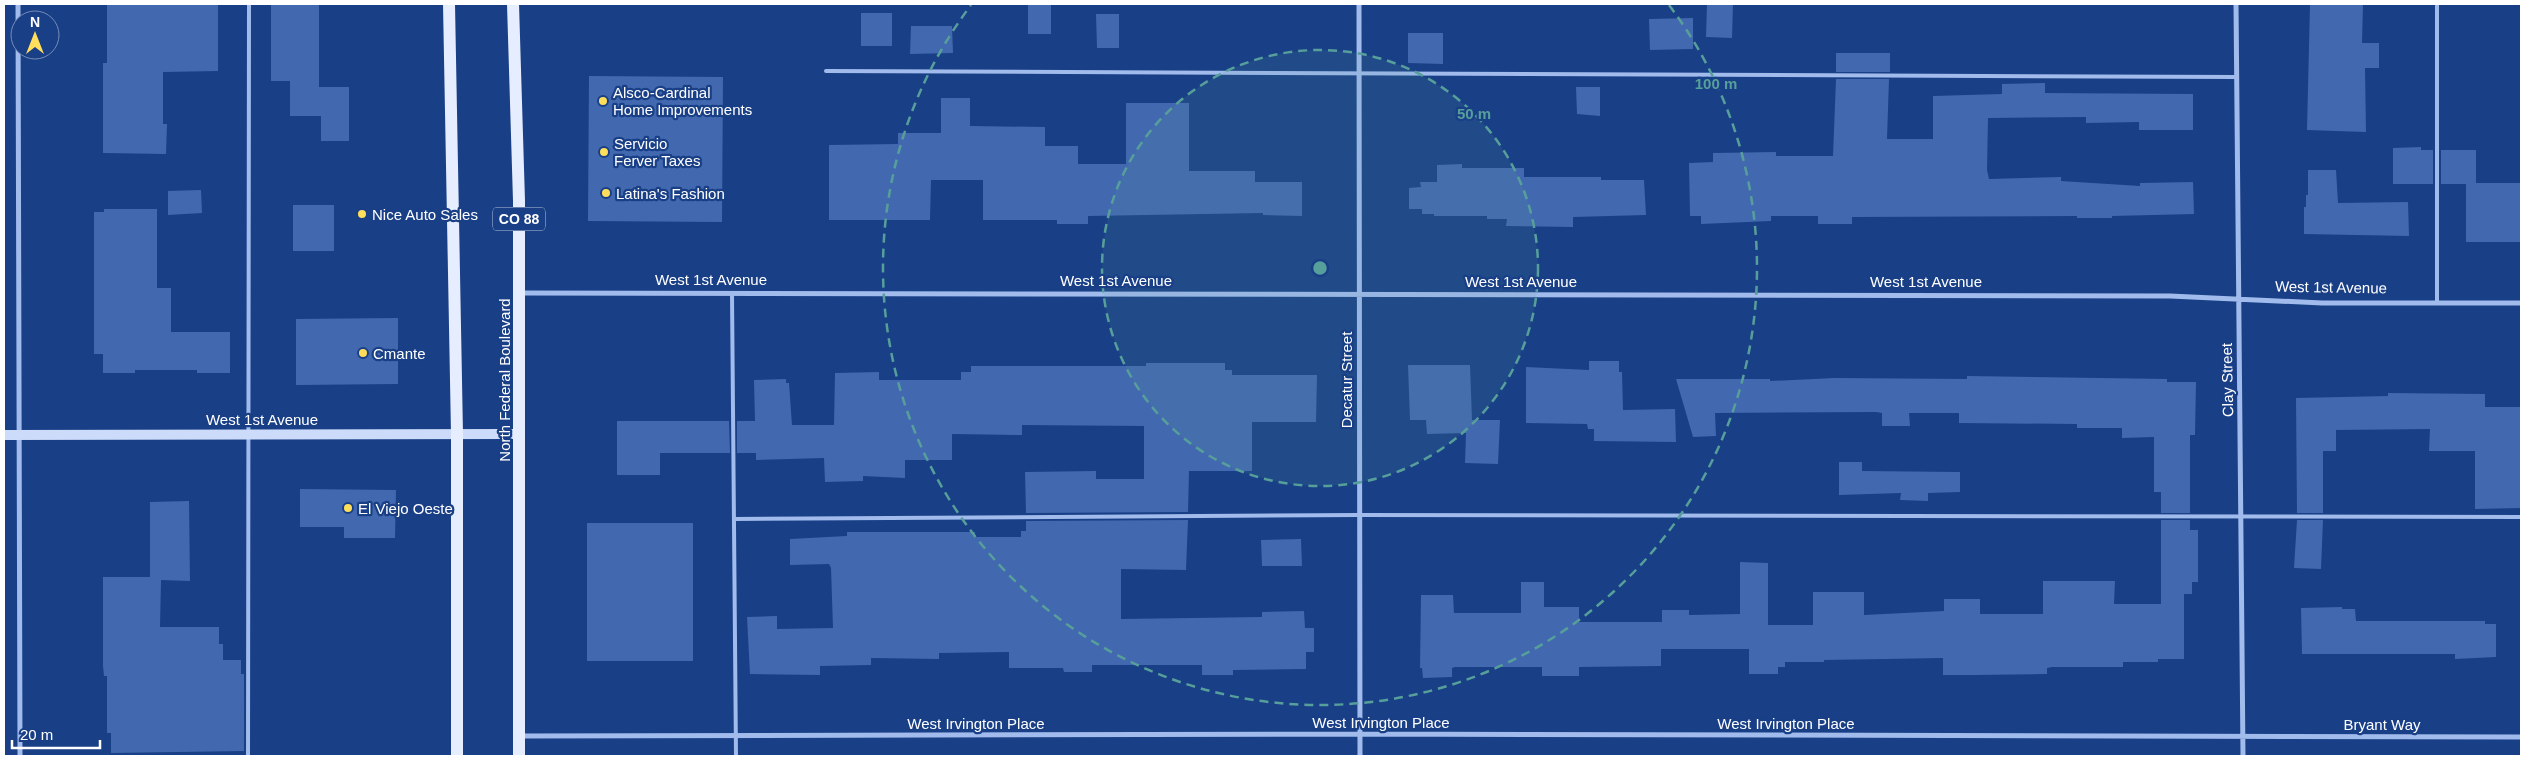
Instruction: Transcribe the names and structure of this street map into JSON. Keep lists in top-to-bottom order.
{
  "streets": {
    "main road": ["CO 88", "North Federal Boulevard"],
    "street": [
      "West 1st Avenue",
      "Decatur Street",
      "Clay Street",
      "West Irvington Place",
      "Bryant Way"
    ]
  },
  "crossings": [
    ["West 1st Avenue", "North Federal Boulevard"],
    ["West 1st Avenue", "Decatur Street"],
    ["West 1st Avenue", "Clay Street"],
    ["North Federal Boulevard", "West Irvington Place"],
    ["Decatur Street", "West Irvington Place"],
    ["Clay Street", "West Irvington Place"],
    ["Clay Street", "Bryant Way"],
    ["West Irvington Place", "Bryant Way"]
  ],
  "places": [
    "Alsco-Cardinal Home Improvements",
    "Servicio Ferver Taxes",
    "Latina's Fashion",
    "Nice Auto Sales",
    "Cmante",
    "El Viejo Oeste"
  ],
  "scale_bar": "20 m",
  "north": "top",
  "rings": ["100 m", "50 m"]
}
